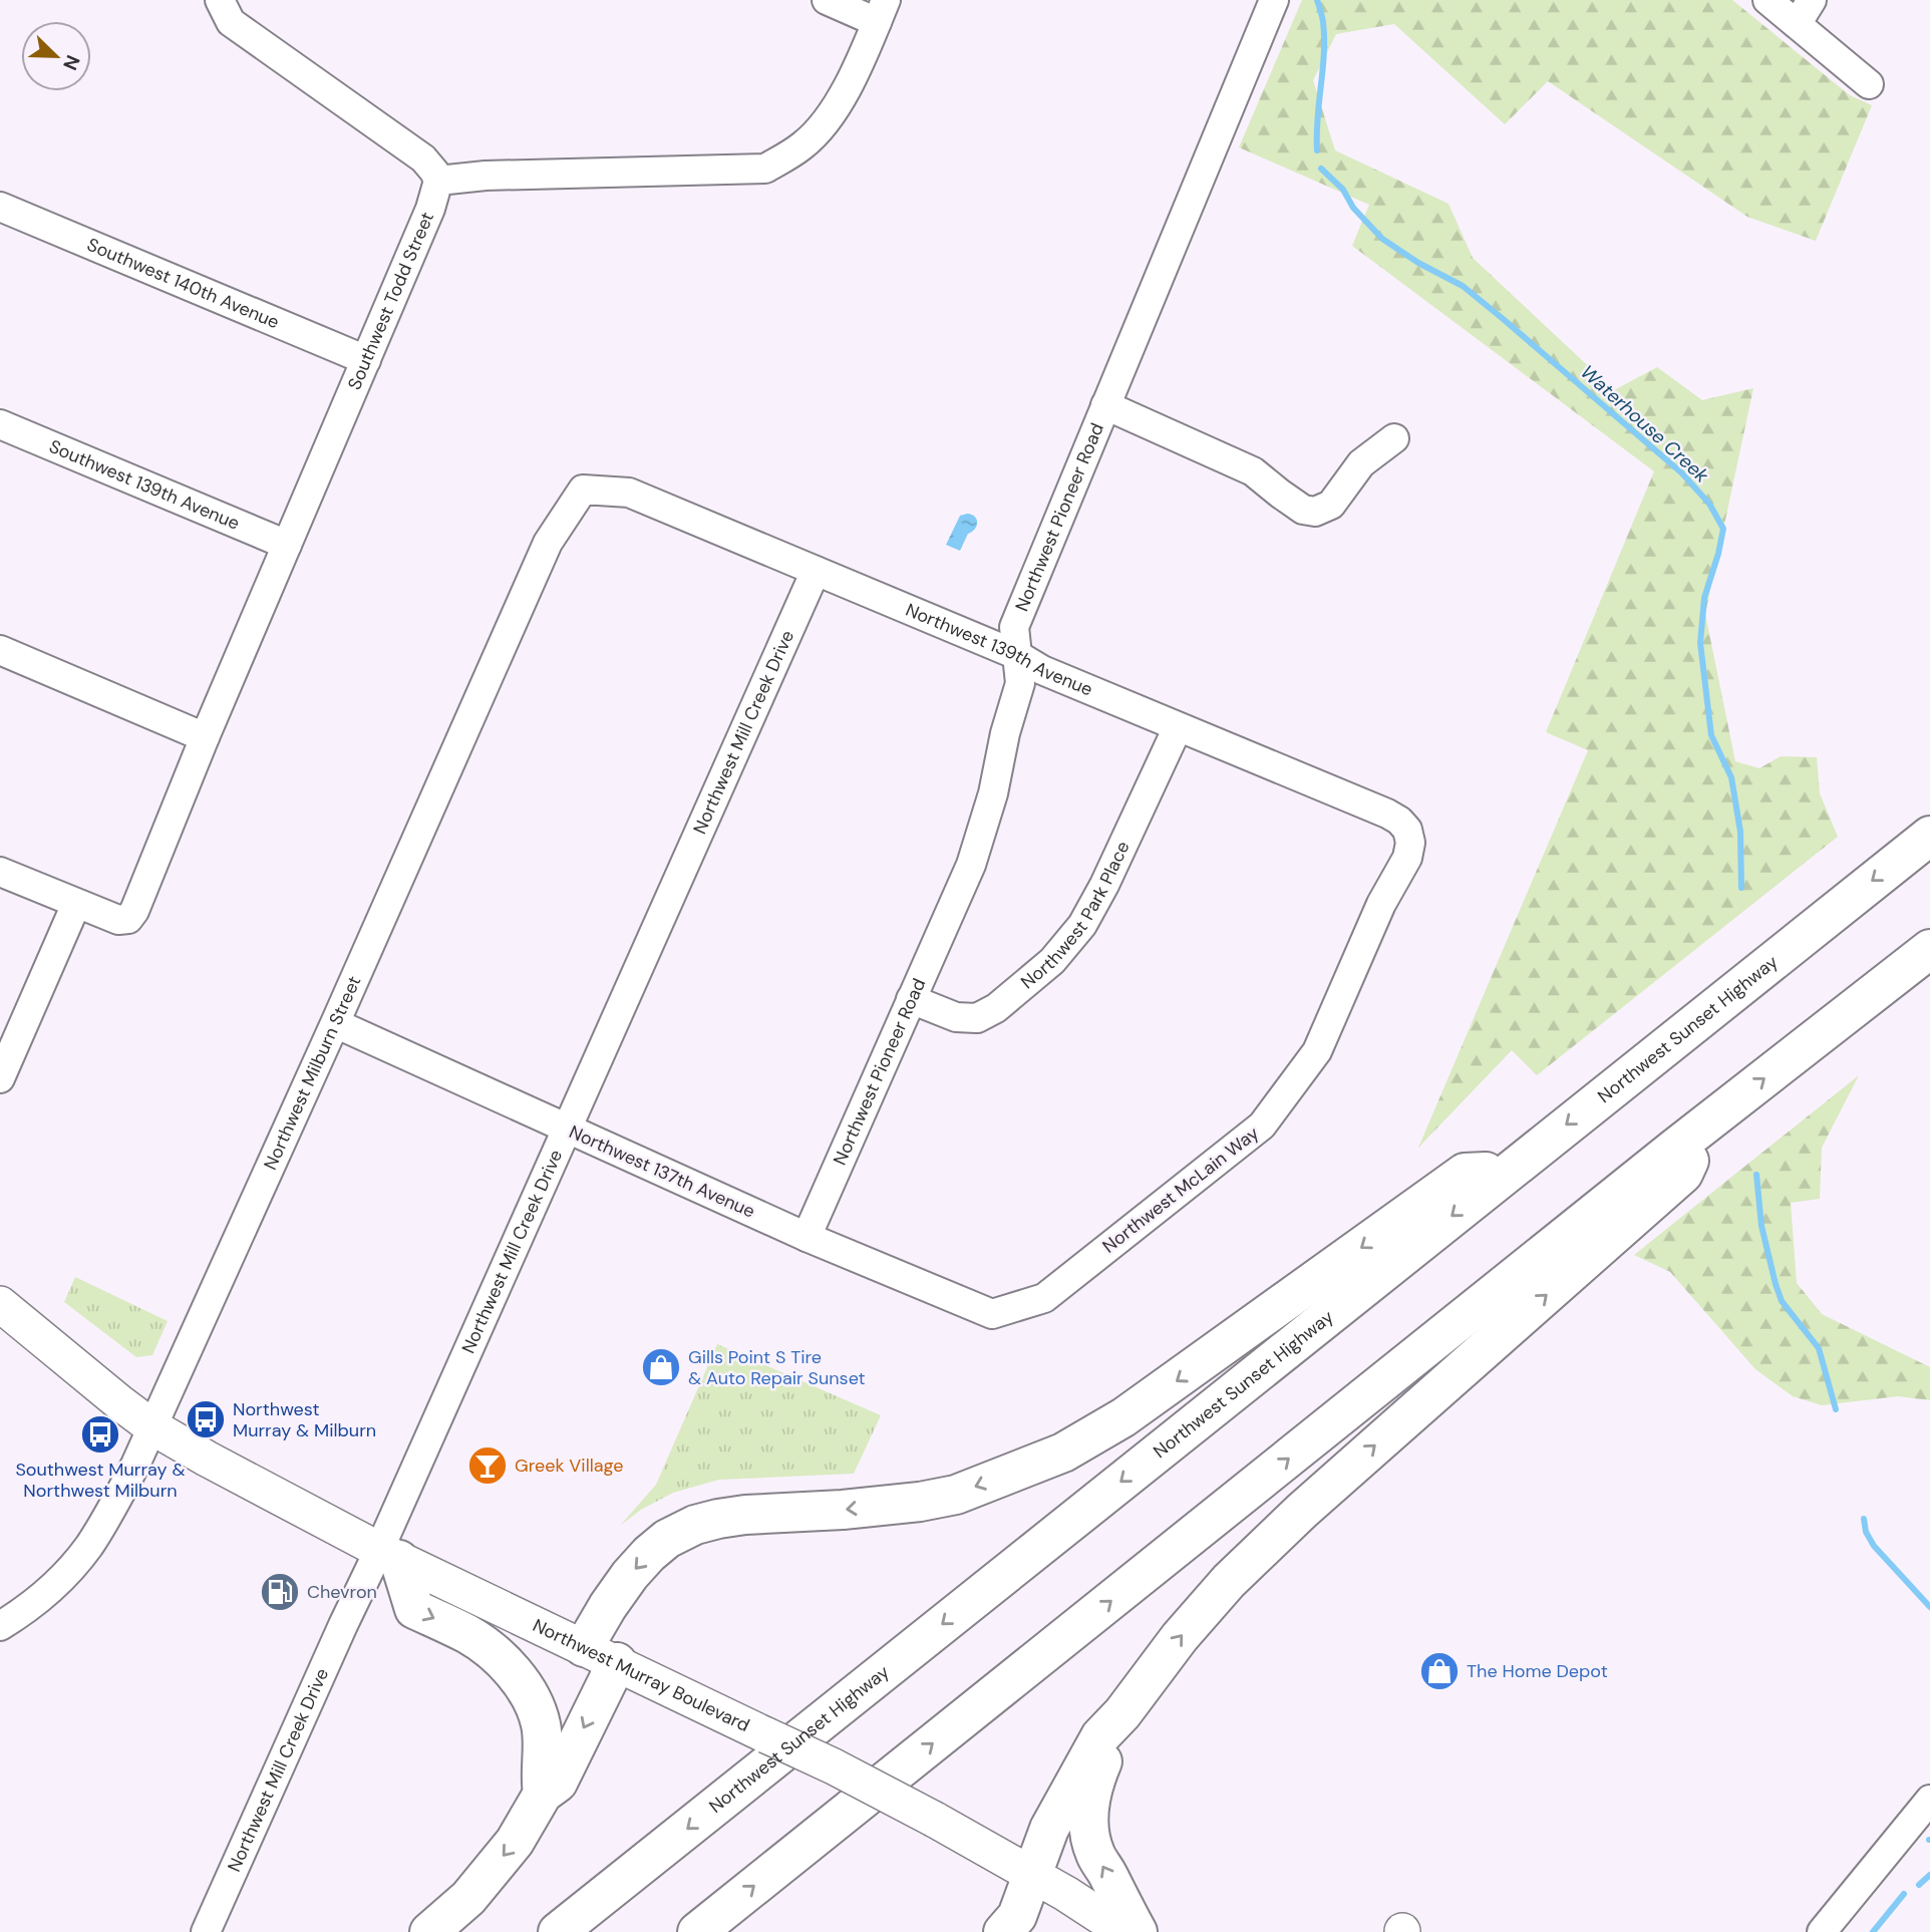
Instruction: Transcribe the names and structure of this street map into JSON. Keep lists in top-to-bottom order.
{
  "streets": {
    "highway": ["Northwest Sunset Highway"],
    "main road": ["Northwest Murray Boulevard"],
    "street": [
      "Southwest 140th Avenue",
      "Southwest Todd Street",
      "Southwest 139th Avenue",
      "Northwest Pioneer Road",
      "Northwest 139th Avenue",
      "Northwest Mill Creek Drive",
      "Northwest Park Place",
      "Northwest Milburn Street",
      "Northwest 137th Avenue",
      "Northwest McLain Way"
    ]
  },
  "crossings": [
    ["Southwest 140th Avenue", "Southwest Todd Street"],
    ["Southwest Todd Street", "Southwest 139th Avenue"],
    ["Northwest Pioneer Road", "Northwest 139th Avenue"],
    ["Northwest Pioneer Road", "Northwest Park Place"],
    ["Northwest Pioneer Road", "Northwest 137th Avenue"],
    ["Northwest 139th Avenue", "Northwest Mill Creek Drive"],
    ["Northwest 139th Avenue", "Northwest Park Place"],
    ["Northwest 139th Avenue", "Northwest Milburn Street"],
    ["Northwest 139th Avenue", "Northwest McLain Way"],
    ["Northwest Mill Creek Drive", "Northwest 137th Avenue"],
    ["Northwest Mill Creek Drive", "Northwest Murray Boulevard"],
    ["Northwest Milburn Street", "Northwest 137th Avenue"],
    ["Northwest Milburn Street", "Northwest Murray Boulevard"],
    ["Northwest 137th Avenue", "Northwest McLain Way"]
  ],
  "water": ["Waterhouse Creek"],
  "places": {
    "shop": ["Gills Point S Tire & Auto Repair Sunset", "The Home Depot"],
    "bus stop": ["Northwest Murray & Milburn", "Southwest Murray & Northwest Milburn"],
    "bar": ["Greek Village"],
    "fuel station": ["Chevron"]
  },
  "north": "bottom right"
}
